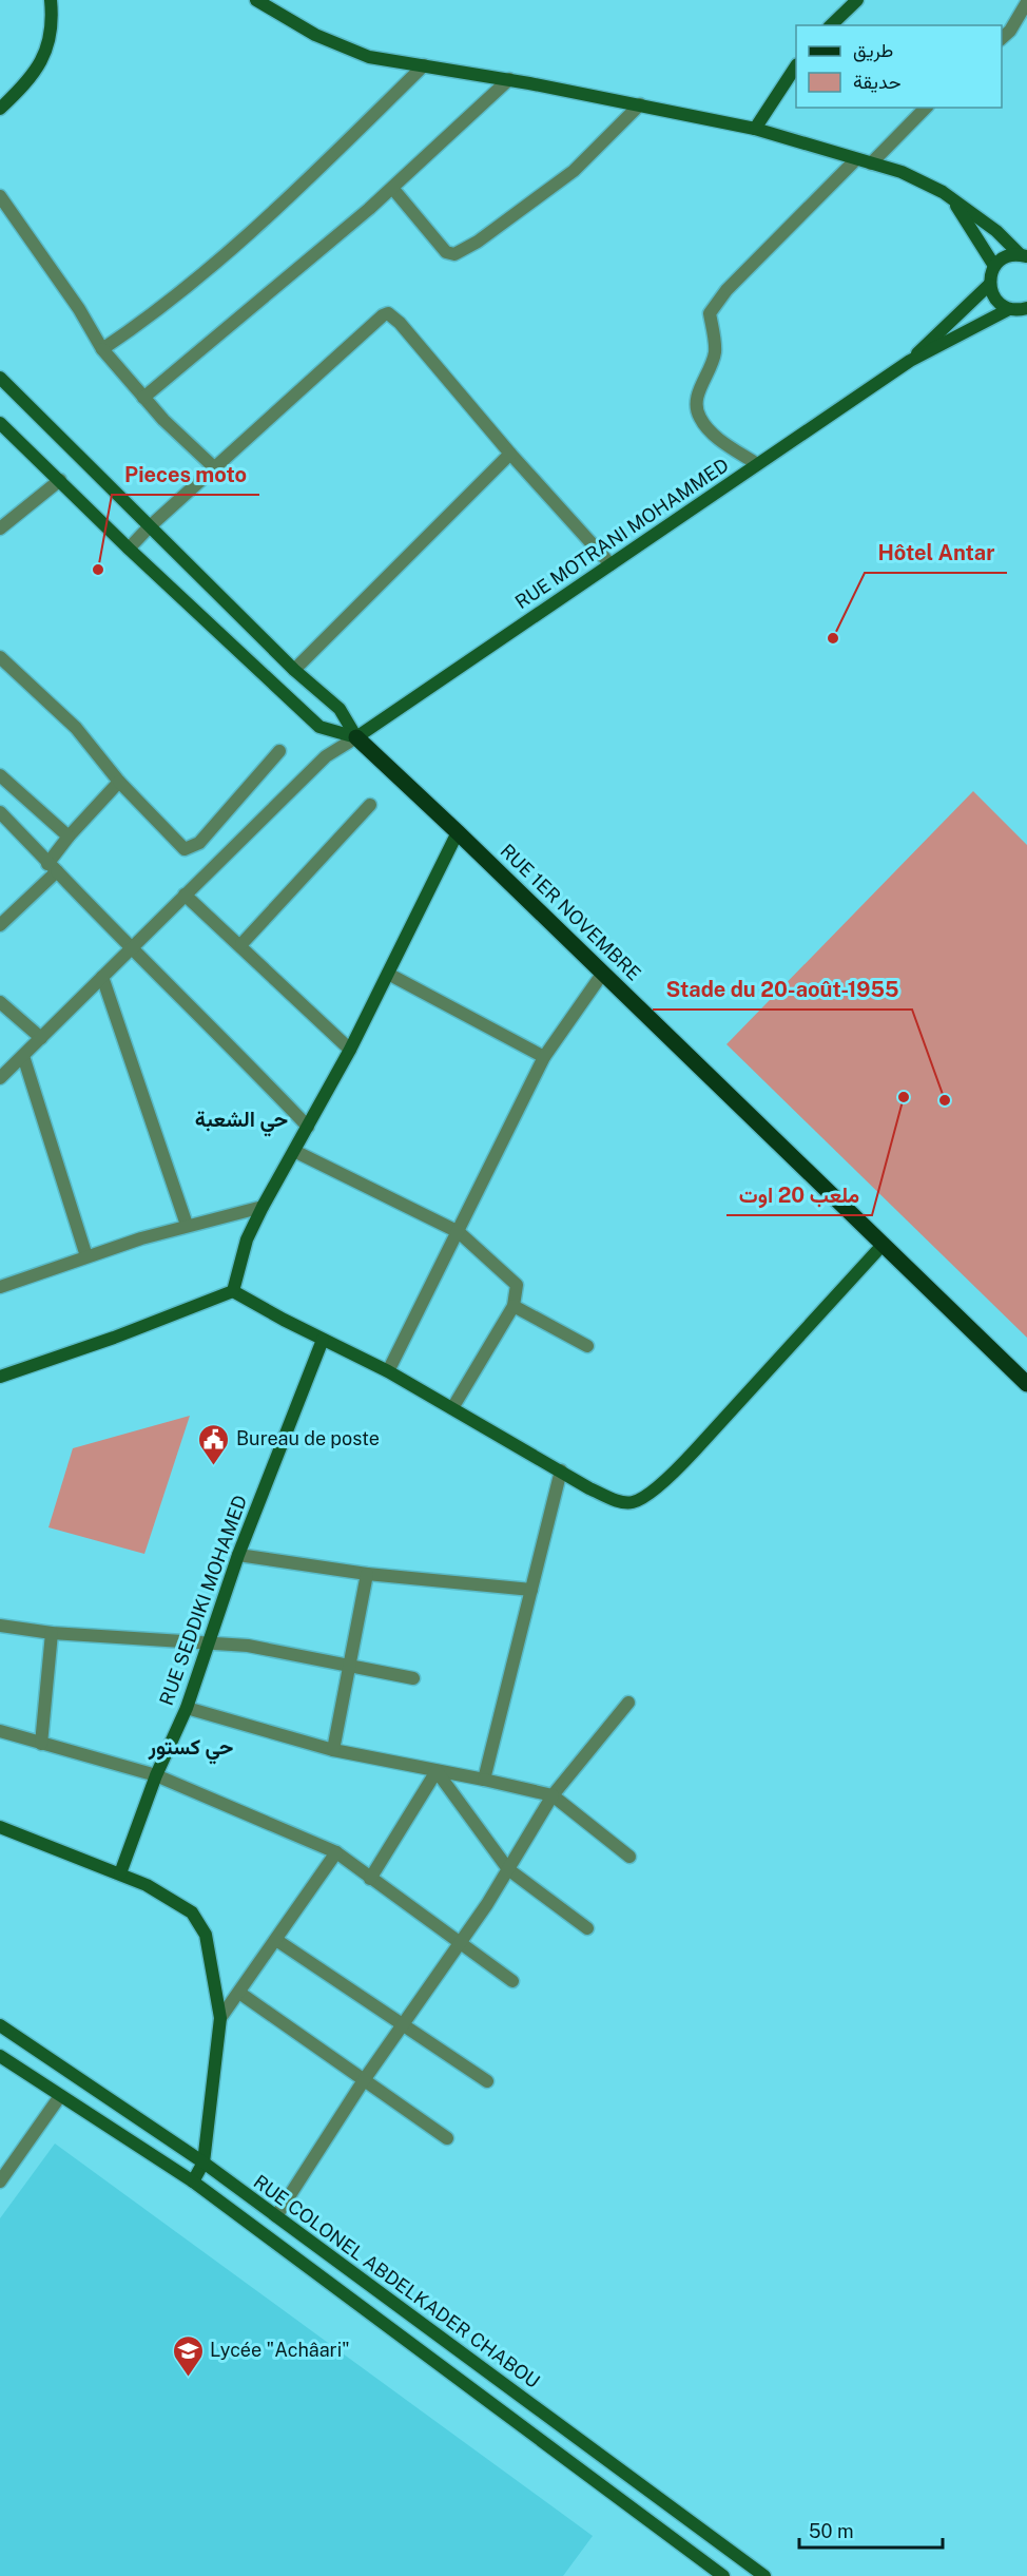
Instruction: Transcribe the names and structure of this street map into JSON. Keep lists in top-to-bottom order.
{
  "streets": {
    "main road": ["RUE 1ER NOVEMBRE"],
    "street": ["RUE MOTRANI MOHAMMED", "RUE SEDDIKI MOHAMED", "RUE COLONEL ABDELKADER CHABOU"]
  },
  "crossings": [
    ["RUE MOTRANI MOHAMMED", "RUE 1ER NOVEMBRE"]
  ],
  "districts": ["حي الشعبة", "حي كستور"],
  "places": {
    "other": [
      "Pieces moto",
      "Hôtel Antar",
      "ملعب 20 اوت",
      "Stade du 20-août-1955"
    ],
    "public building": ["Bureau de poste"],
    "school or university": ["Lycée \"Achâari\""]
  },
  "legend": ["طريق", "حديقة"],
  "scale_bar": "50 m"
}
